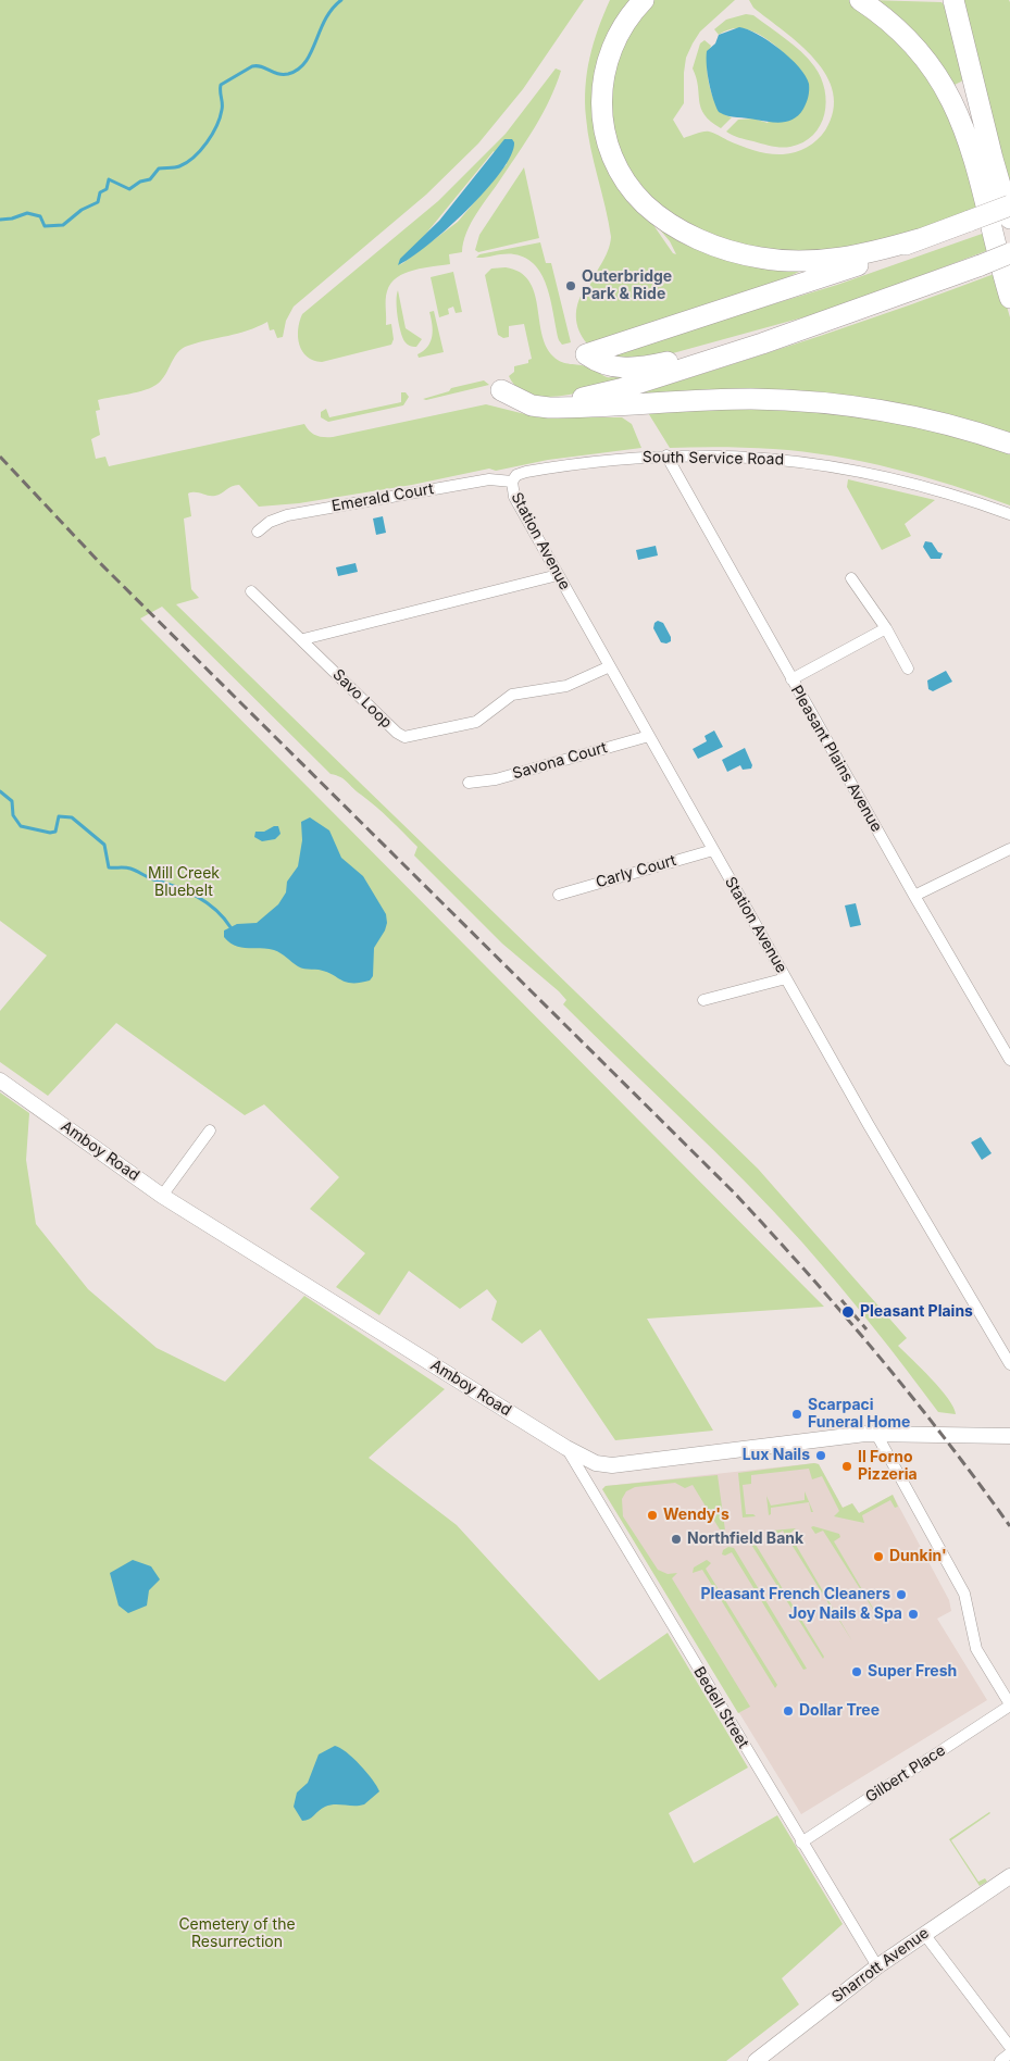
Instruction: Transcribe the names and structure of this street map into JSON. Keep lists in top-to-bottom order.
{
  "streets": {
    "main road": ["Amboy Road", "Sharrott Avenue"],
    "street": [
      "South Service Road",
      "Emerald Court",
      "Station Avenue",
      "Savo Loop",
      "Pleasant Plains Avenue",
      "Savona Court",
      "Carly Court",
      "Bedell Street",
      "Gilbert Place"
    ]
  },
  "crossings": [
    ["South Service Road", "Emerald Court"],
    ["South Service Road", "Station Avenue"],
    ["South Service Road", "Pleasant Plains Avenue"],
    ["Emerald Court", "Station Avenue"],
    ["Station Avenue", "Savo Loop"],
    ["Station Avenue", "Savona Court"],
    ["Station Avenue", "Carly Court"],
    ["Amboy Road", "Bedell Street"],
    ["Bedell Street", "Gilbert Place"],
    ["Bedell Street", "Sharrott Avenue"]
  ],
  "parks": ["Mill Creek Bluebelt", "Cemetery of the Resurrection"],
  "places": [
    "Outerbridge Park & Ride",
    "Pleasant Plains",
    "Scarpaci Funeral Home",
    "Lux Nails",
    "Il Forno Pizzeria",
    "Wendy's",
    "Northfield Bank",
    "Dunkin'",
    "Pleasant French Cleaners",
    "Joy Nails & Spa",
    "Super Fresh",
    "Dollar Tree"
  ]
}
